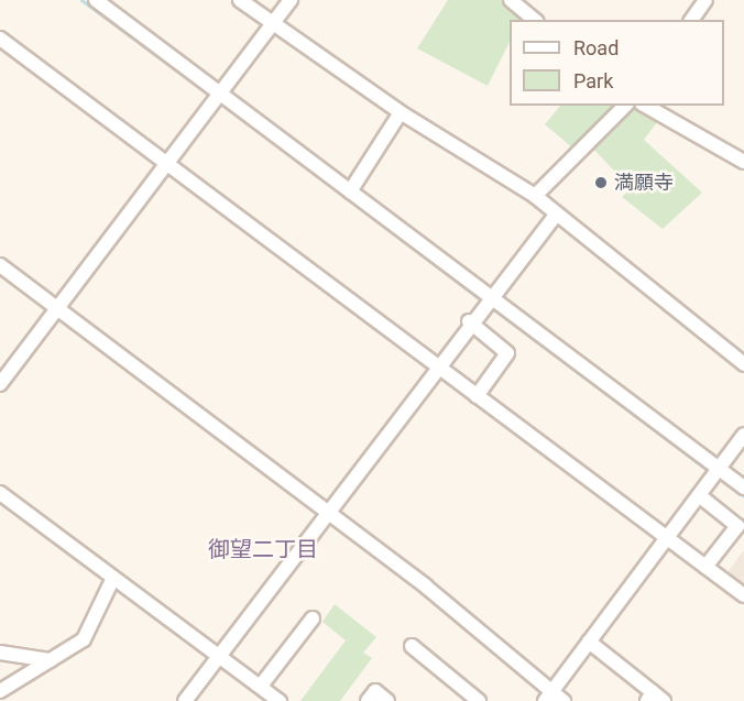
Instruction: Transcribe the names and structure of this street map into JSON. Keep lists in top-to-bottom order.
{
  "districts": ["御望二丁目"],
  "places": ["満願寺"],
  "legend": ["Road", "Park"]
}
